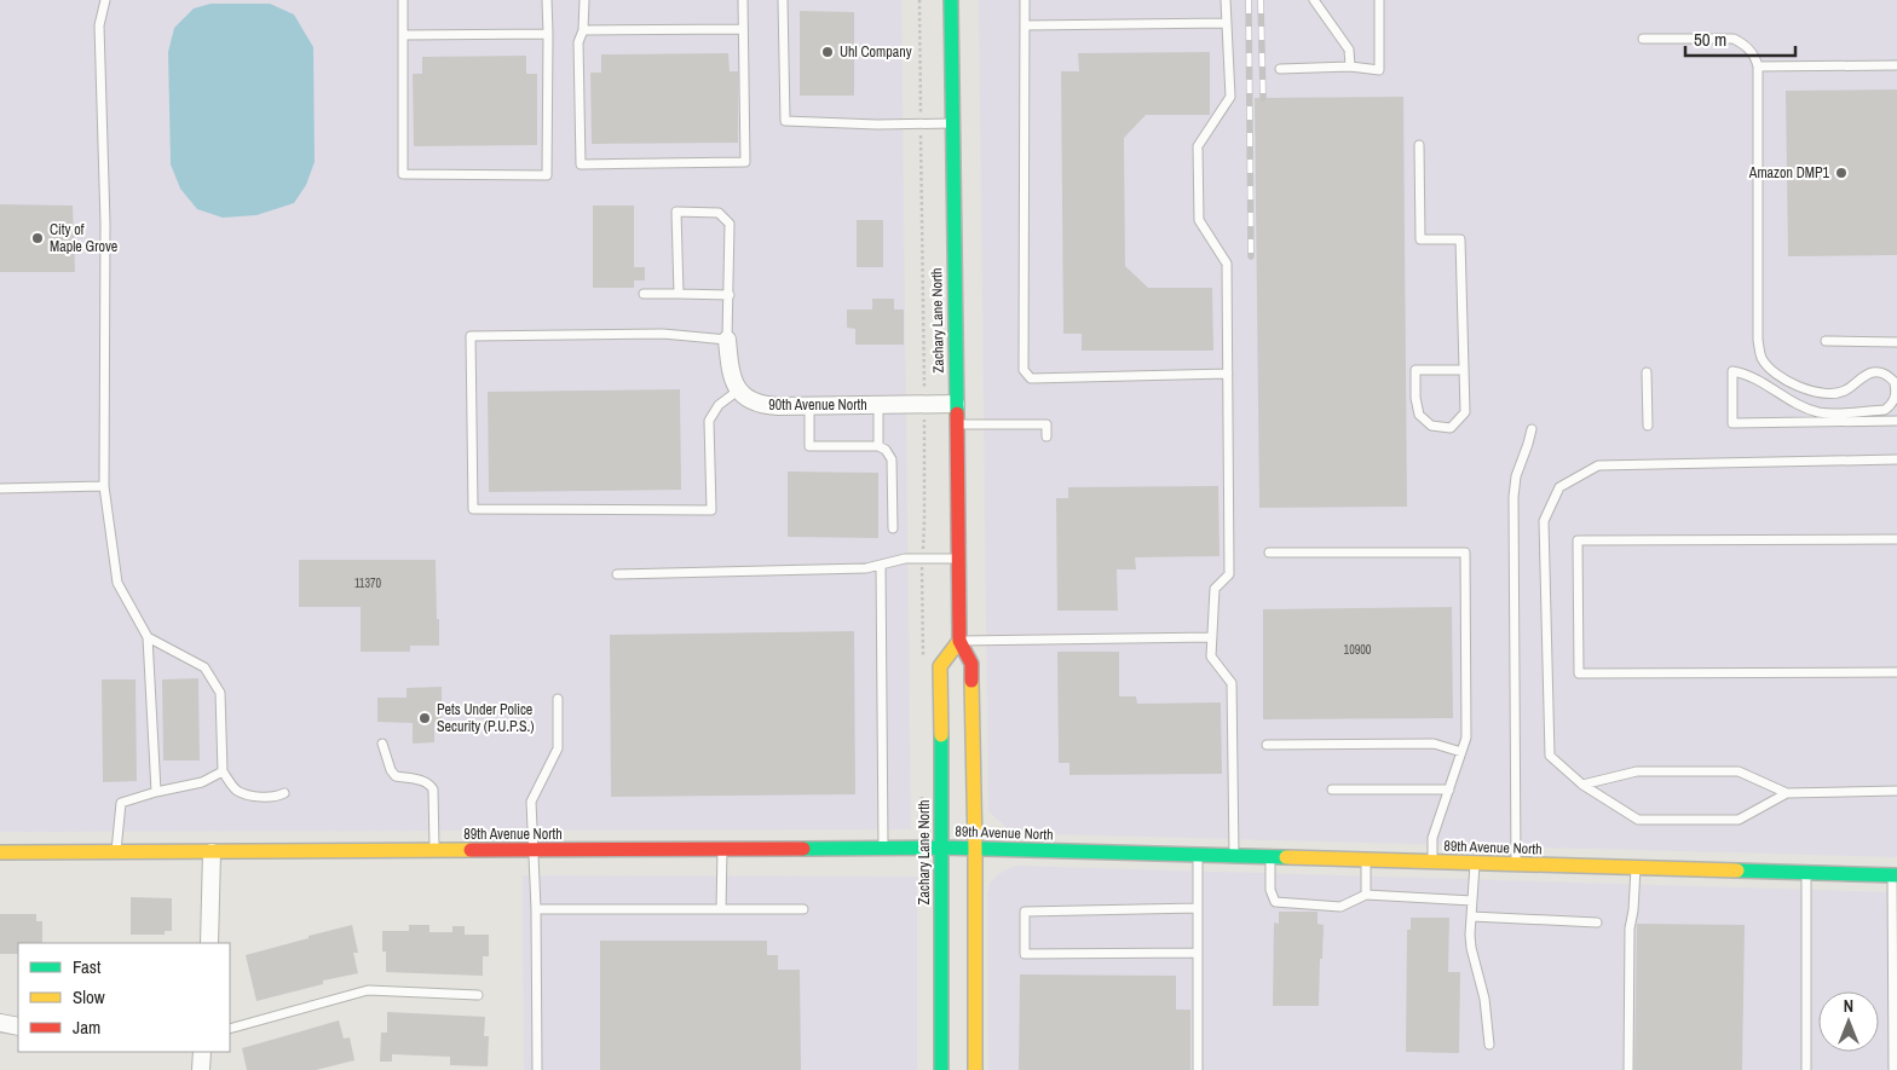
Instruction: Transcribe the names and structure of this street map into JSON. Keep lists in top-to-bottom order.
{
  "streets": {
    "street": ["Zachary Lane North", "90th Avenue North", "89th Avenue North"]
  },
  "crossings": [
    ["Zachary Lane North", "90th Avenue North"],
    ["Zachary Lane North", "89th Avenue North"]
  ],
  "places": [
    "Uhl Company",
    "Amazon DMP1",
    "City of Maple Grove",
    "Pets Under Police Security (P.U.P.S.)"
  ],
  "house_numbers": ["11370", "10900"],
  "legend": ["Fast", "Slow", "Jam"],
  "scale_bar": "50 m",
  "north": "top"
}
